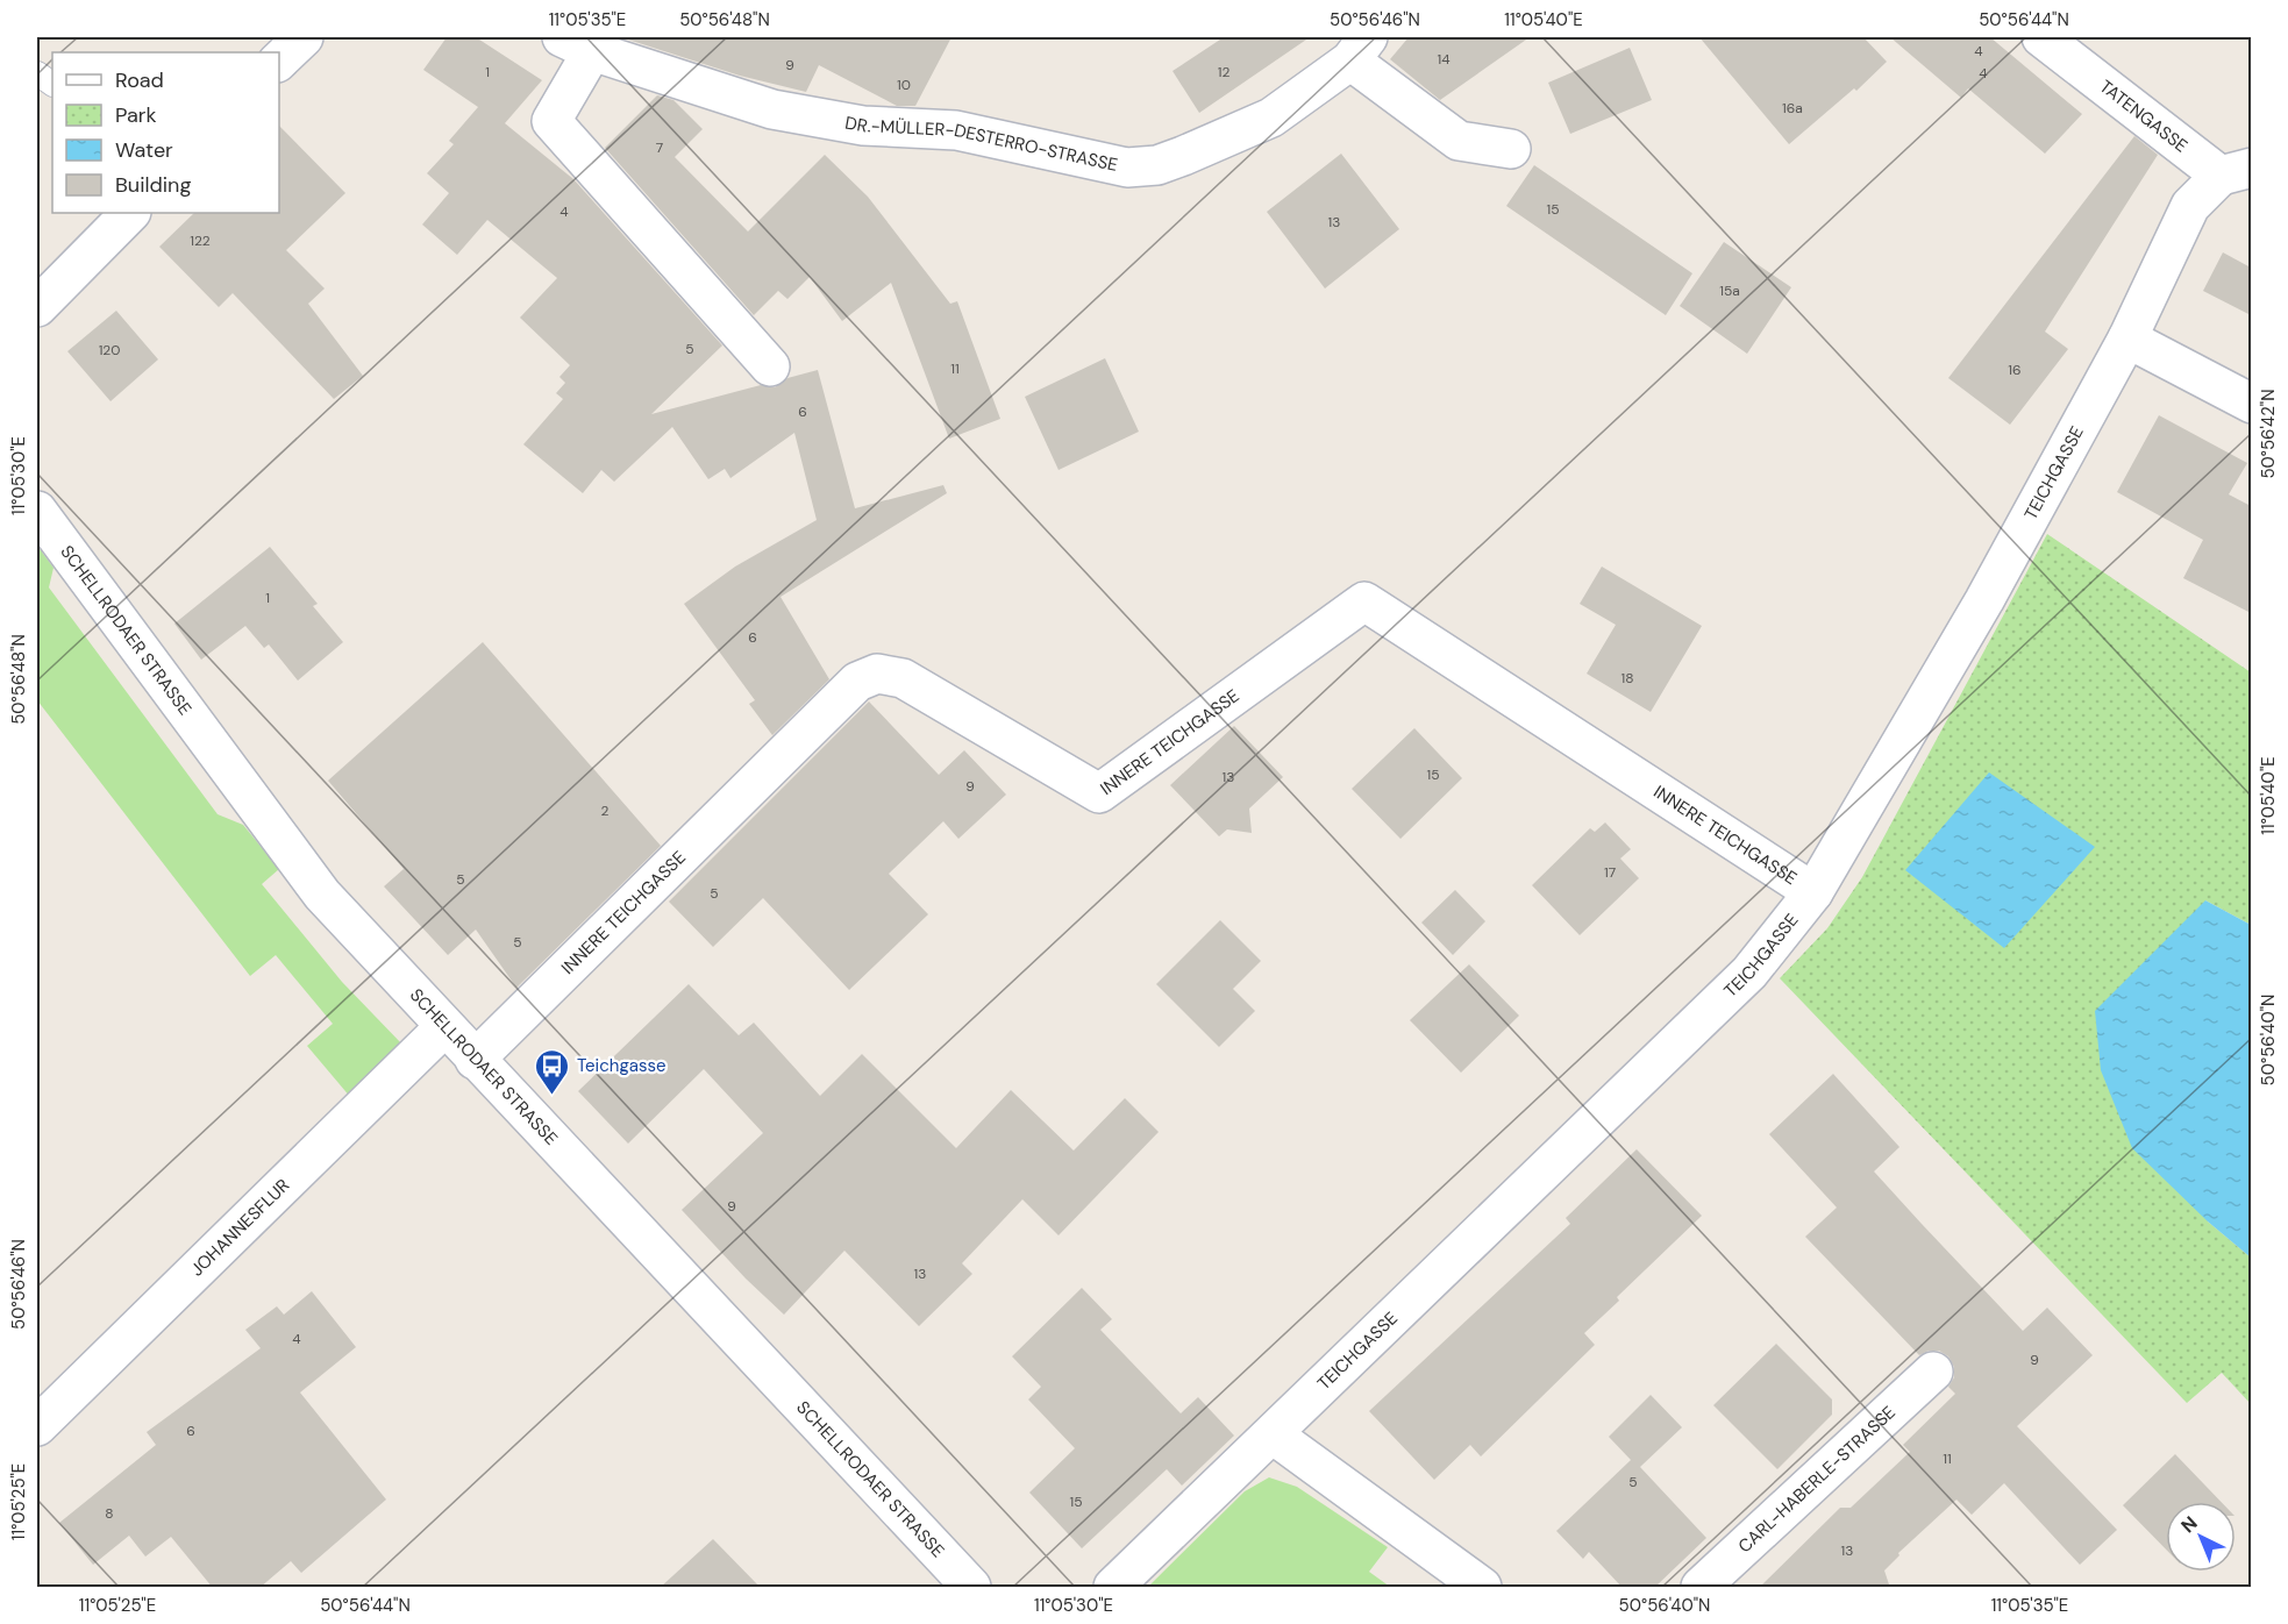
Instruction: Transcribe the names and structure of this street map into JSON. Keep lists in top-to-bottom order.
{
  "streets": {
    "street": [
      "TATENGASSE",
      "DR.-MÜLLER-DESTERRO-STRASSE",
      "TEICHGASSE",
      "SCHELLRODAER STRASSE",
      "INNERE TEICHGASSE",
      "JOHANNESFLUR",
      "CARL-HABERLE-STRASSE"
    ]
  },
  "crossings": [
    ["TATENGASSE", "TEICHGASSE"],
    ["TEICHGASSE", "INNERE TEICHGASSE"],
    ["SCHELLRODAER STRASSE", "INNERE TEICHGASSE"],
    ["SCHELLRODAER STRASSE", "JOHANNESFLUR"]
  ],
  "places": {
    "bus stop": ["Teichgasse"]
  },
  "house_numbers": [
    "4",
    "14",
    "9",
    "1",
    "12",
    "4",
    "10",
    "16a",
    "7",
    "15",
    "4",
    "13",
    "122",
    "15a",
    "5",
    "120",
    "11",
    "16",
    "6",
    "1",
    "6",
    "18",
    "15",
    "13",
    "9",
    "2",
    "17",
    "5",
    "5",
    "5",
    "9",
    "13",
    "4",
    "9",
    "6",
    "11",
    "5",
    "15",
    "8",
    "13"
  ],
  "legend": [
    "Road",
    "Park",
    "Water",
    "Building"
  ],
  "north": "top left",
  "coordinates": [
    "11°05'35\"E",
    "50°56'48\"N",
    "50°56'46\"N",
    "11°05'40\"E",
    "50°56'44\"N",
    "50°56'42\"N",
    "11°05'30\"E",
    "50°56'40\"N",
    "11°05'25\"E"
  ]
}
